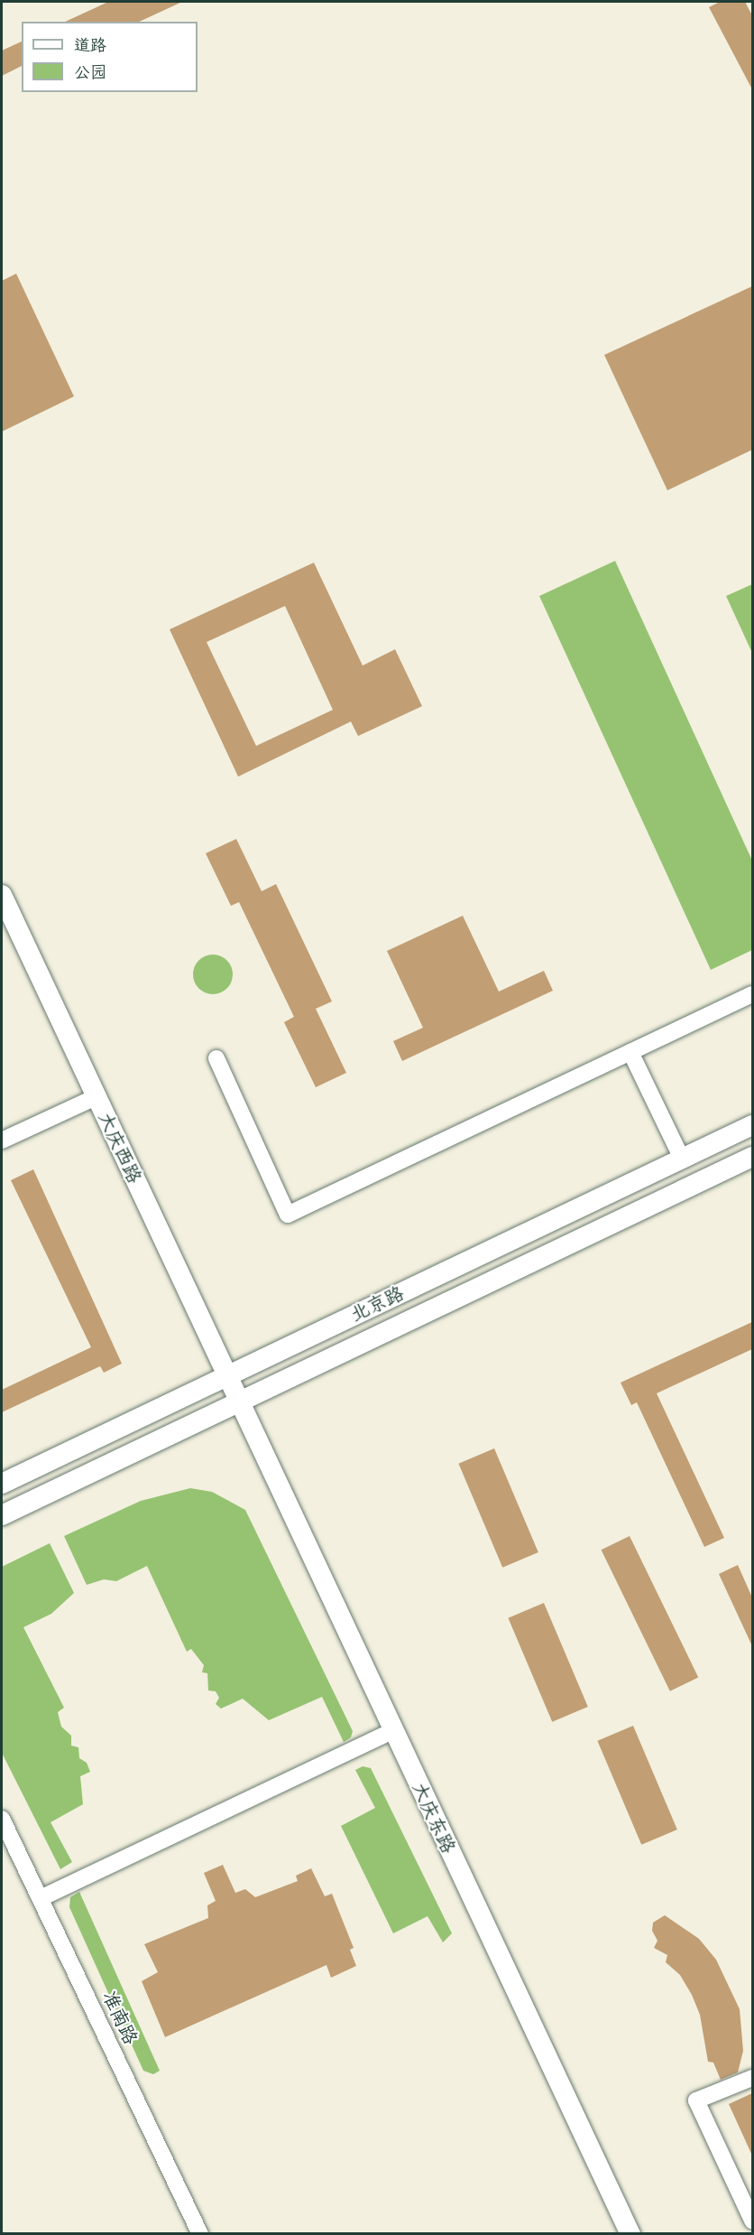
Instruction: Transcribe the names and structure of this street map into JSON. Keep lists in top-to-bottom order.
{
  "streets": {
    "main road": ["大庆西路", "北京路", "大庆东路"],
    "street": ["准南路"]
  },
  "crossings": [
    ["大庆西路", "北京路"],
    ["大庆西路", "大庆东路"],
    ["北京路", "大庆东路"]
  ],
  "legend": ["道路", "公园"]
}
